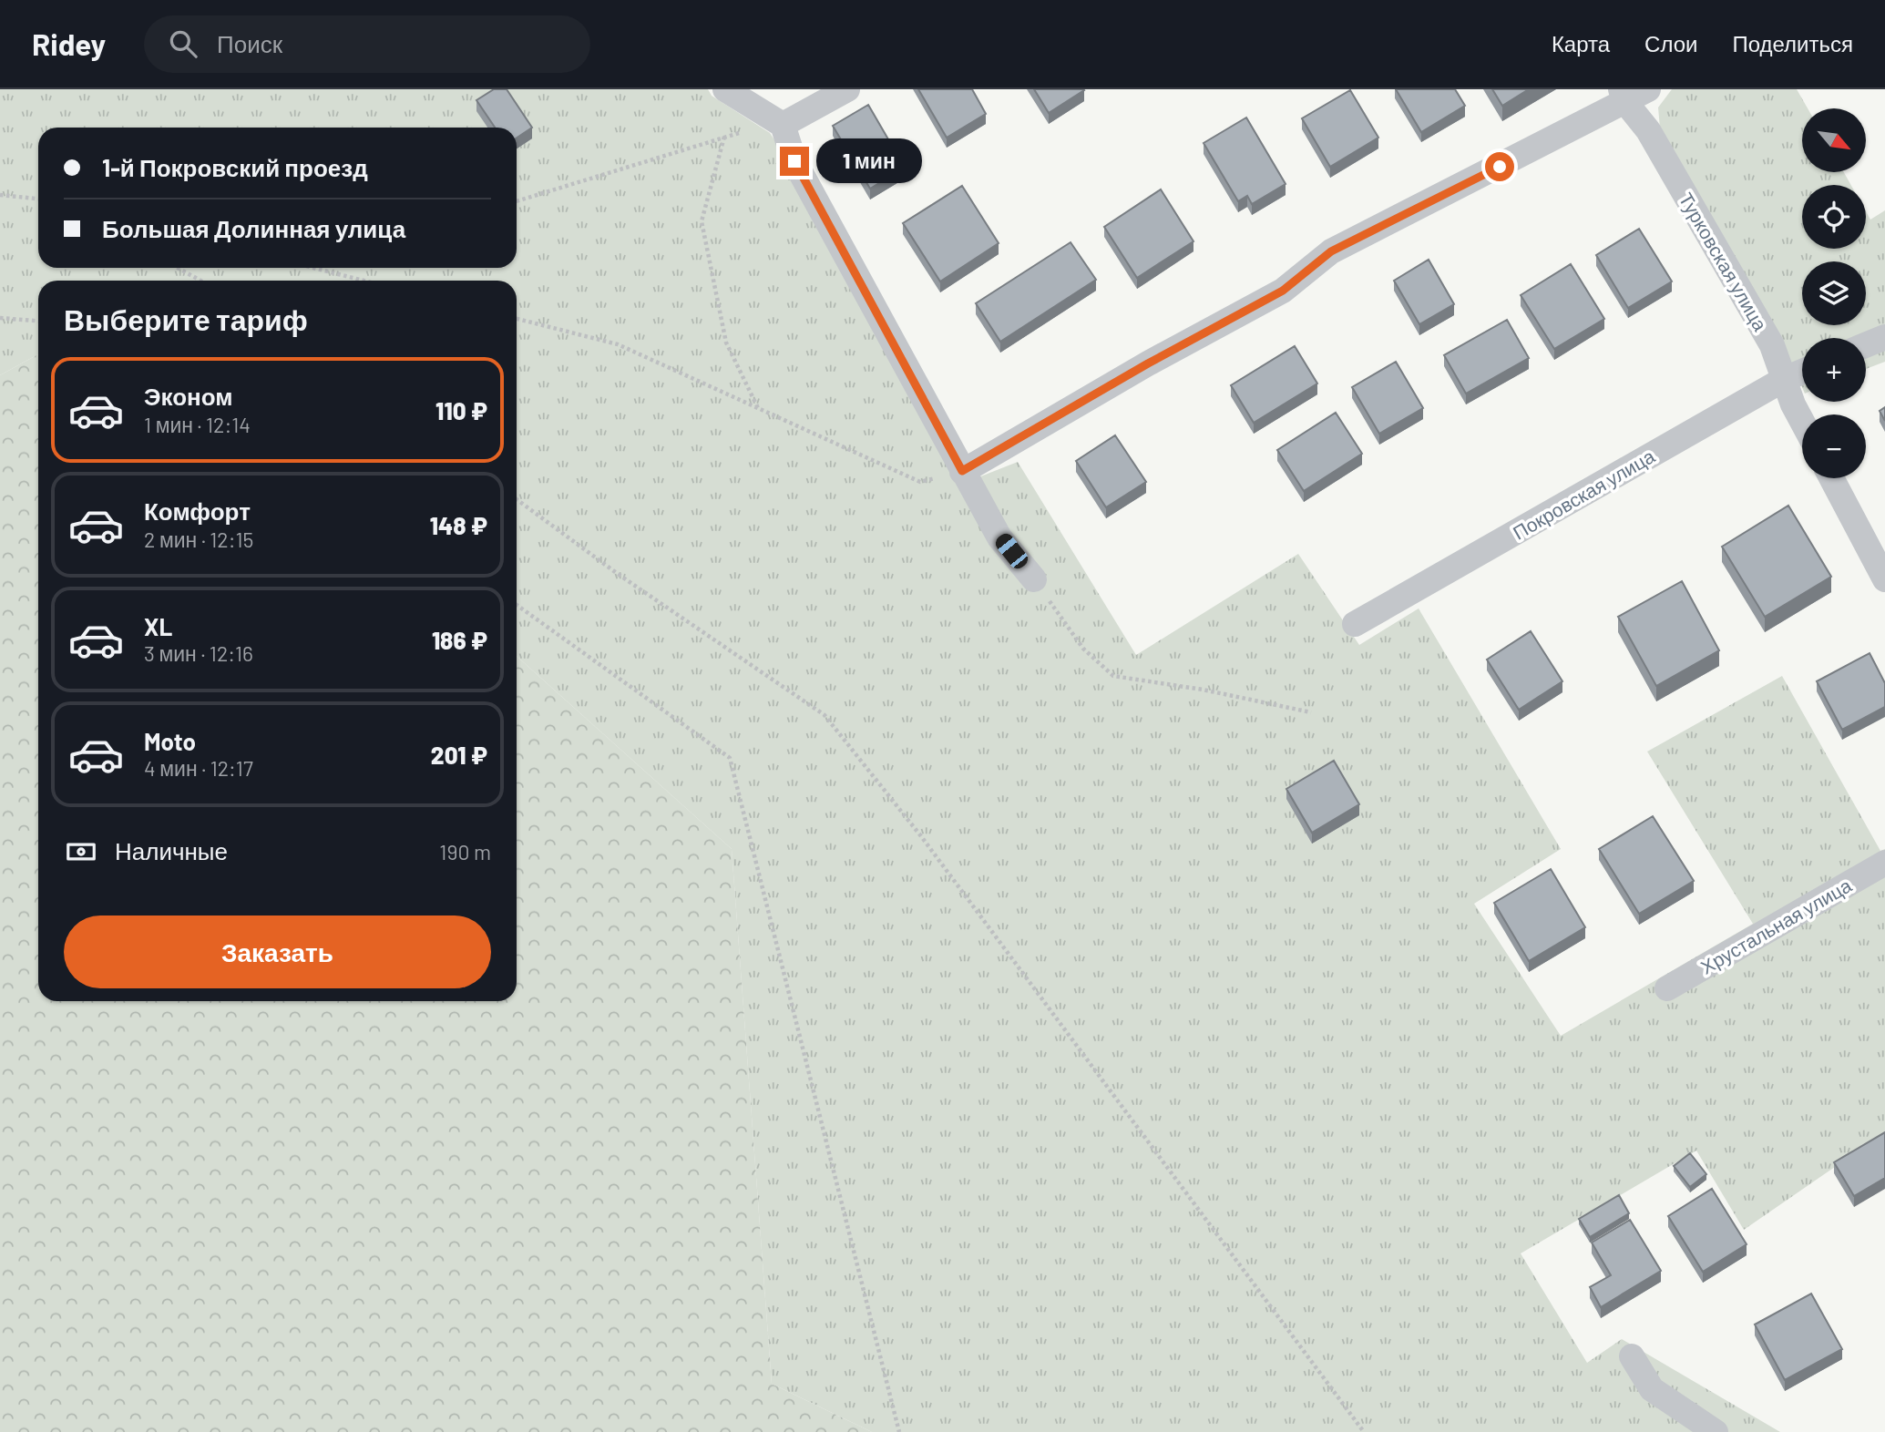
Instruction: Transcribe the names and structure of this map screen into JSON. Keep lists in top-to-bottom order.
{
  "streets": {
    "street": ["Турковская улица", "Покровская улица", "Хрустальная улица"]
  },
  "crossings": [
    ["Турковская улица", "Покровская улица"]
  ],
  "north": "bottom right",
  "page": {
    "header": "Ridey",
    "search": "Поиск",
    "nav": ["Карта", "Слои", "Поделиться"],
    "map_buttons": ["+", "−"],
    "banner": ["1-й Покровский проезд", "Большая Долинная улица"],
    "bubble": "1 мин",
    "heading": "Выберите тариф",
    "list": [
      {
        "name": "Эконом",
        "note": "1 мин · 12:14",
        "value": "110 ₽"
      },
      {
        "name": "Комфорт",
        "note": "2 мин · 12:15",
        "value": "148 ₽"
      },
      {
        "name": "XL",
        "note": "3 мин · 12:16",
        "value": "186 ₽"
      },
      {
        "name": "Moto",
        "note": "4 мин · 12:17",
        "value": "201 ₽"
      }
    ],
    "pay": ["Наличные", "190 m"],
    "buttons": "Заказать"
  }
}
